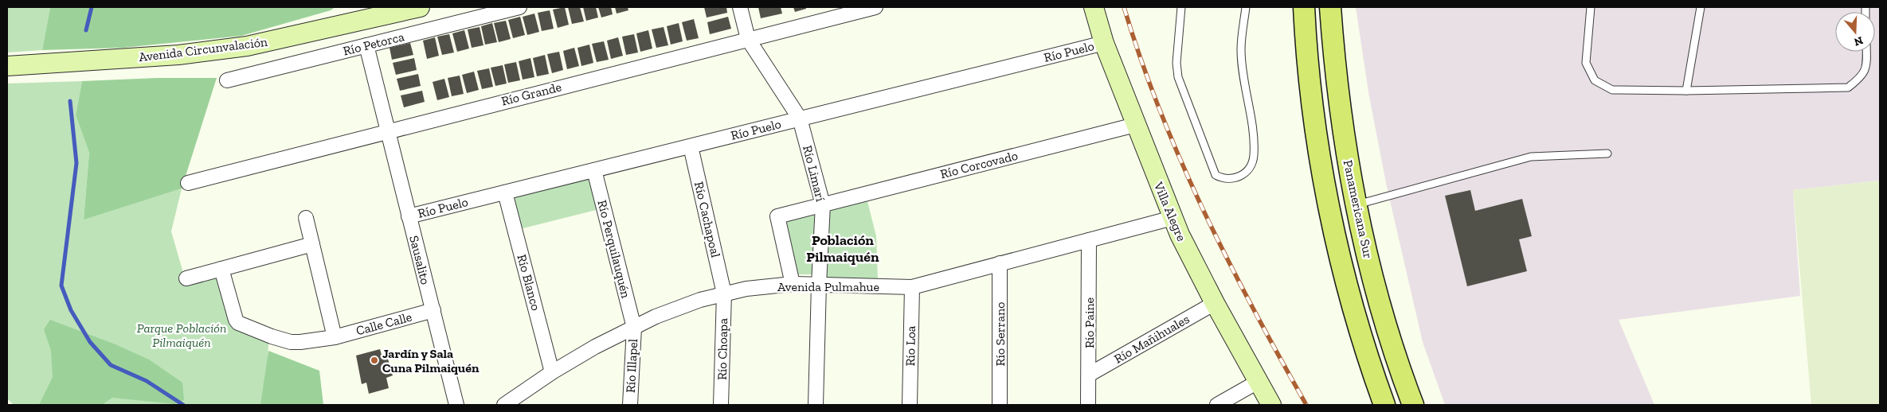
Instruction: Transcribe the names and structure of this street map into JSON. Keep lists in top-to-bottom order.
{
  "streets": {
    "main road": ["Avenida Circunvalación", "Panamericana Sur", "Villa Alegre"],
    "street": [
      "Río Petorca",
      "Río Puelo",
      "Río Grande",
      "Río Corcovado",
      "Río Limarí",
      "Río Cachapoal",
      "Río Perquilauquén",
      "Sausalito",
      "Río Blanco",
      "Avenida Pulmahue",
      "Río Paine",
      "Calle Calle",
      "Río Serrano",
      "Río Mañihuales",
      "Río Loa",
      "Río Choapa",
      "Río Illapel"
    ]
  },
  "crossings": [
    ["Río Petorca", "Sausalito"],
    ["Río Puelo", "Río Limarí"],
    ["Río Puelo", "Villa Alegre"],
    ["Río Puelo", "Río Cachapoal"],
    ["Río Puelo", "Río Perquilauquén"],
    ["Río Puelo", "Sausalito"],
    ["Río Puelo", "Río Blanco"],
    ["Río Grande", "Río Limarí"],
    ["Río Grande", "Sausalito"],
    ["Río Corcovado", "Río Limarí"],
    ["Río Corcovado", "Villa Alegre"],
    ["Río Corcovado", "Avenida Pulmahue"],
    ["Río Limarí", "Avenida Pulmahue"],
    ["Villa Alegre", "Avenida Pulmahue"],
    ["Villa Alegre", "Río Mañihuales"],
    ["Río Cachapoal", "Avenida Pulmahue"],
    ["Río Cachapoal", "Río Choapa"],
    ["Río Perquilauquén", "Avenida Pulmahue"],
    ["Río Perquilauquén", "Río Illapel"],
    ["Sausalito", "Calle Calle"],
    ["Río Blanco", "Avenida Pulmahue"],
    ["Avenida Pulmahue", "Río Paine"],
    ["Avenida Pulmahue", "Río Serrano"],
    ["Avenida Pulmahue", "Río Loa"],
    ["Avenida Pulmahue", "Río Choapa"],
    ["Avenida Pulmahue", "Río Illapel"],
    ["Río Paine", "Río Mañihuales"]
  ],
  "districts": ["Población Pilmaiquén"],
  "parks": ["Parque Población Pilmaiquén"],
  "places": ["Jardín y Sala Cuna Pilmaiquén"],
  "north": "bottom"
}
